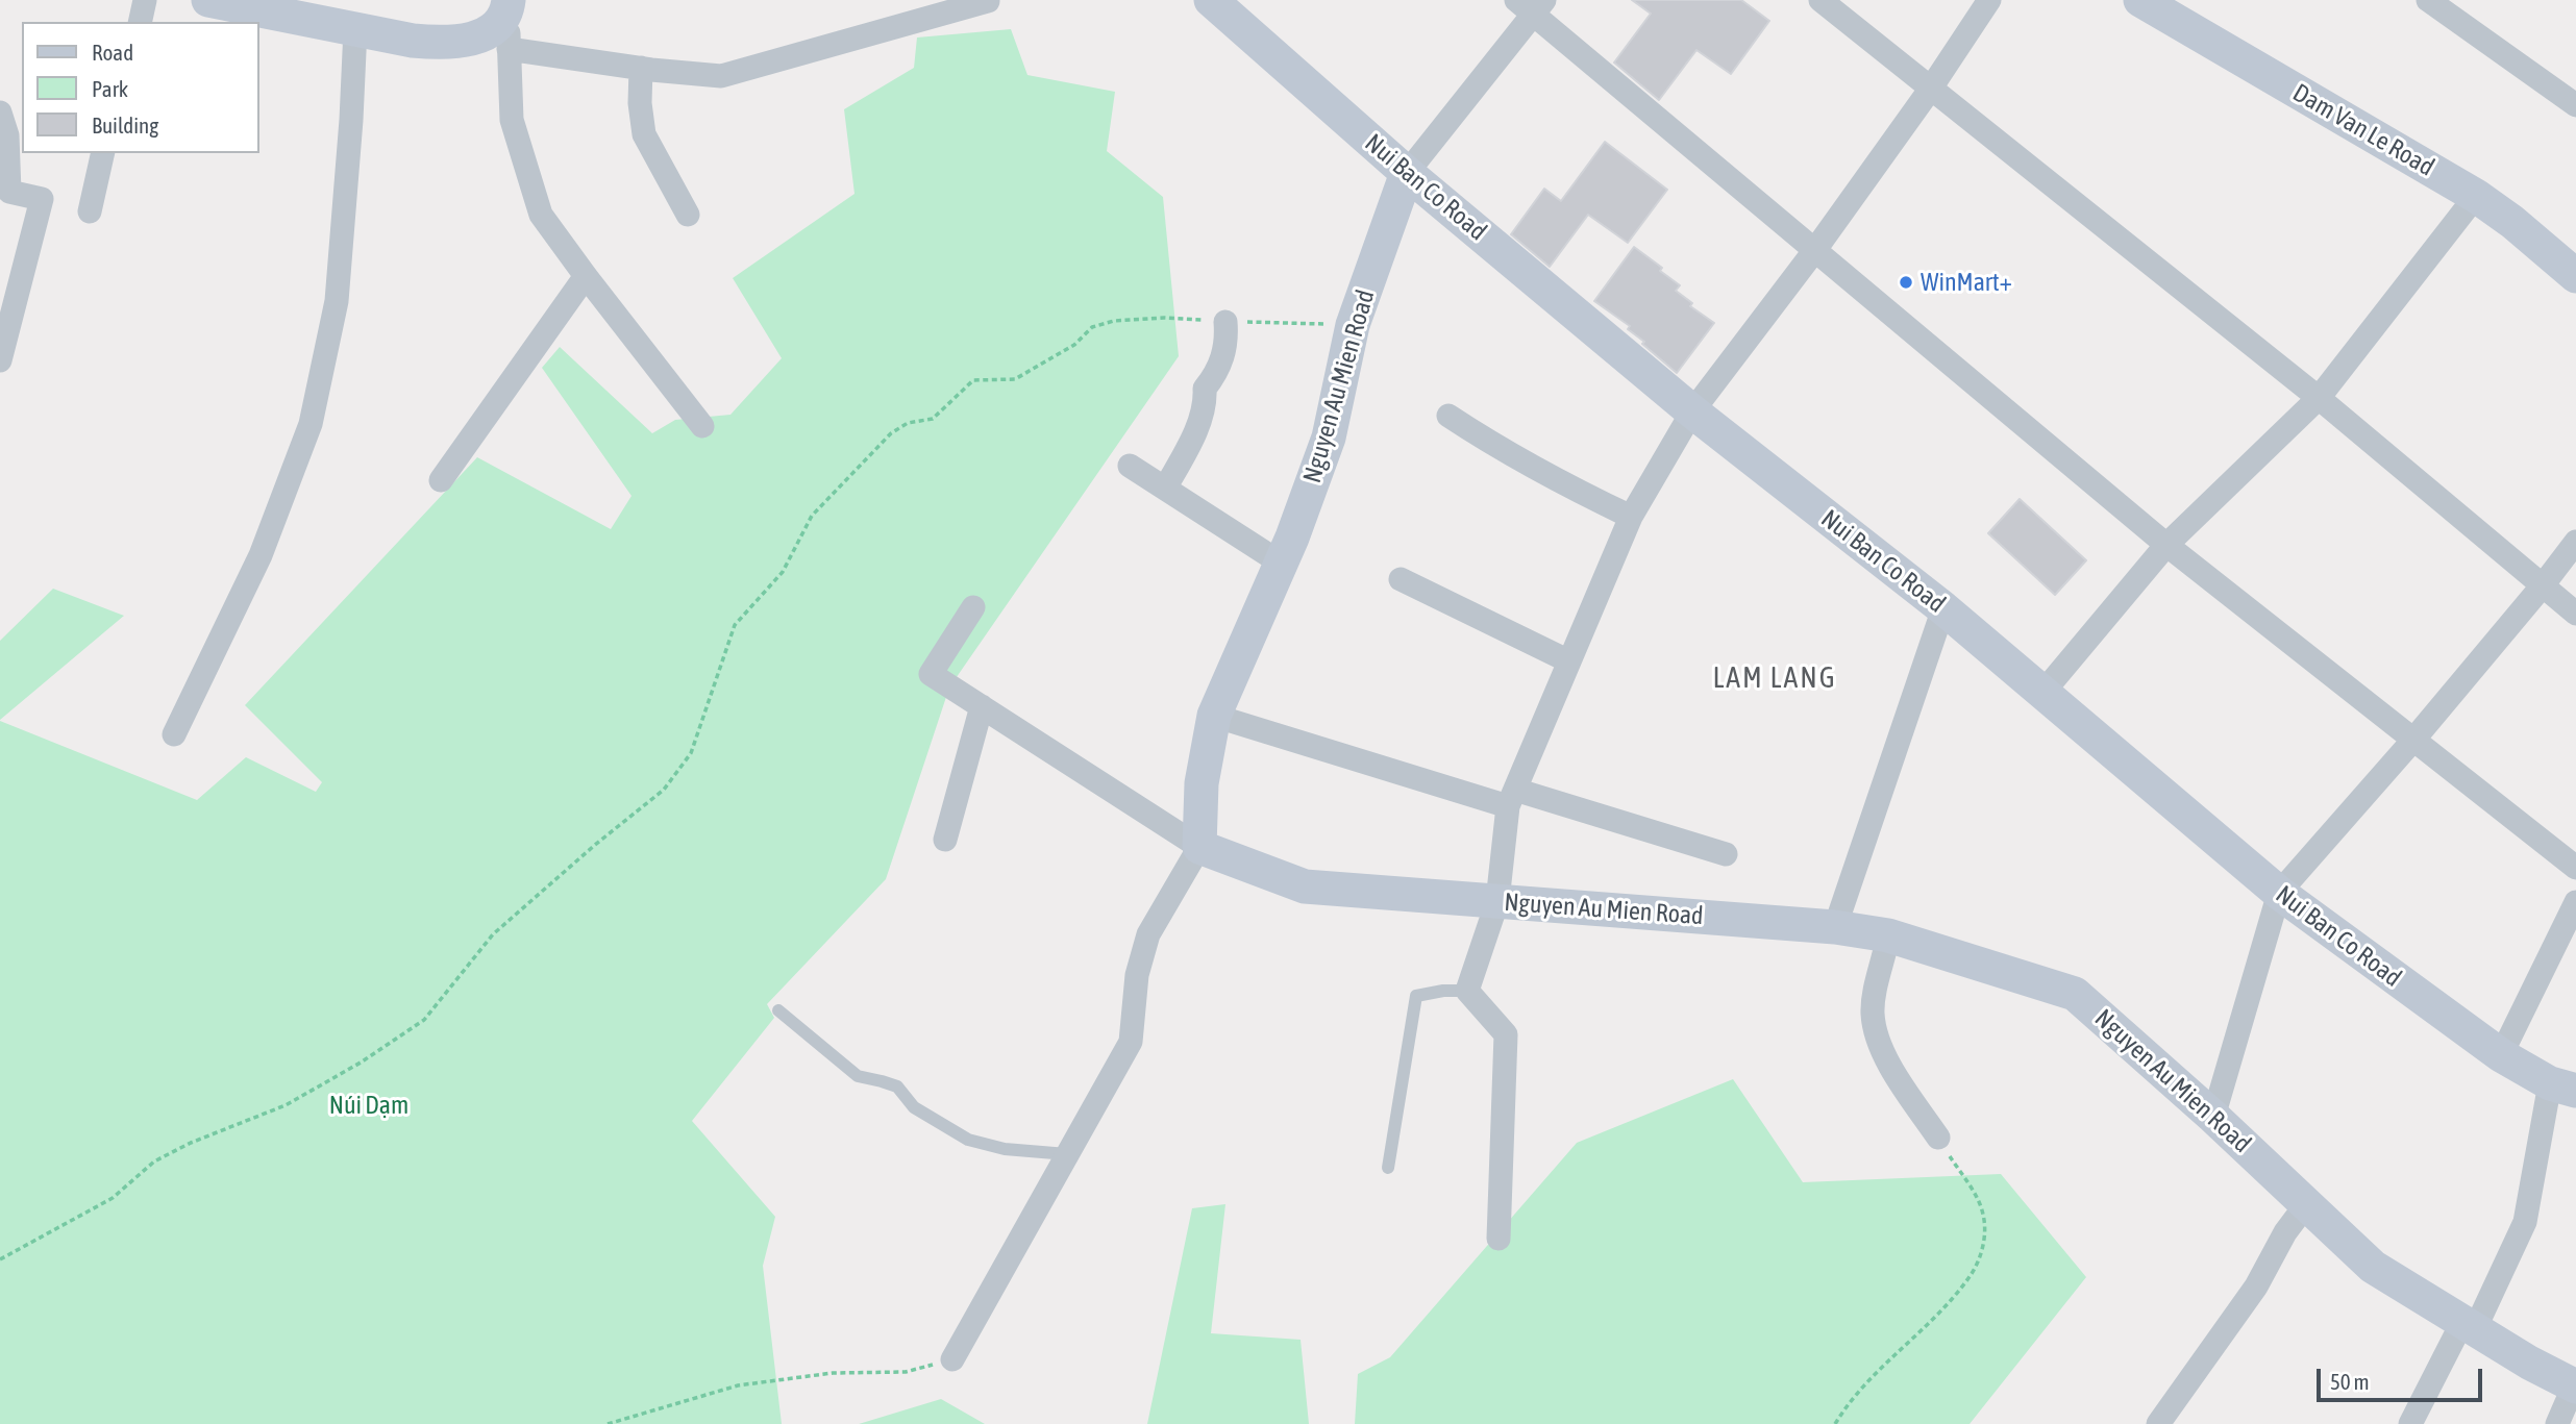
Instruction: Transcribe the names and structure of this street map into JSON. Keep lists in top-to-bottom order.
{
  "streets": {
    "street": ["Dam Van Le Road", "Nui Ban Co Road", "Nguyen Au Mien Road"]
  },
  "crossings": [
    ["Nui Ban Co Road", "Nguyen Au Mien Road"]
  ],
  "districts": ["LAM LANG"],
  "parks": ["Núi Dạm"],
  "places": ["WinMart+"],
  "legend": ["Road", "Park", "Building"],
  "scale_bar": "50 m"
}
